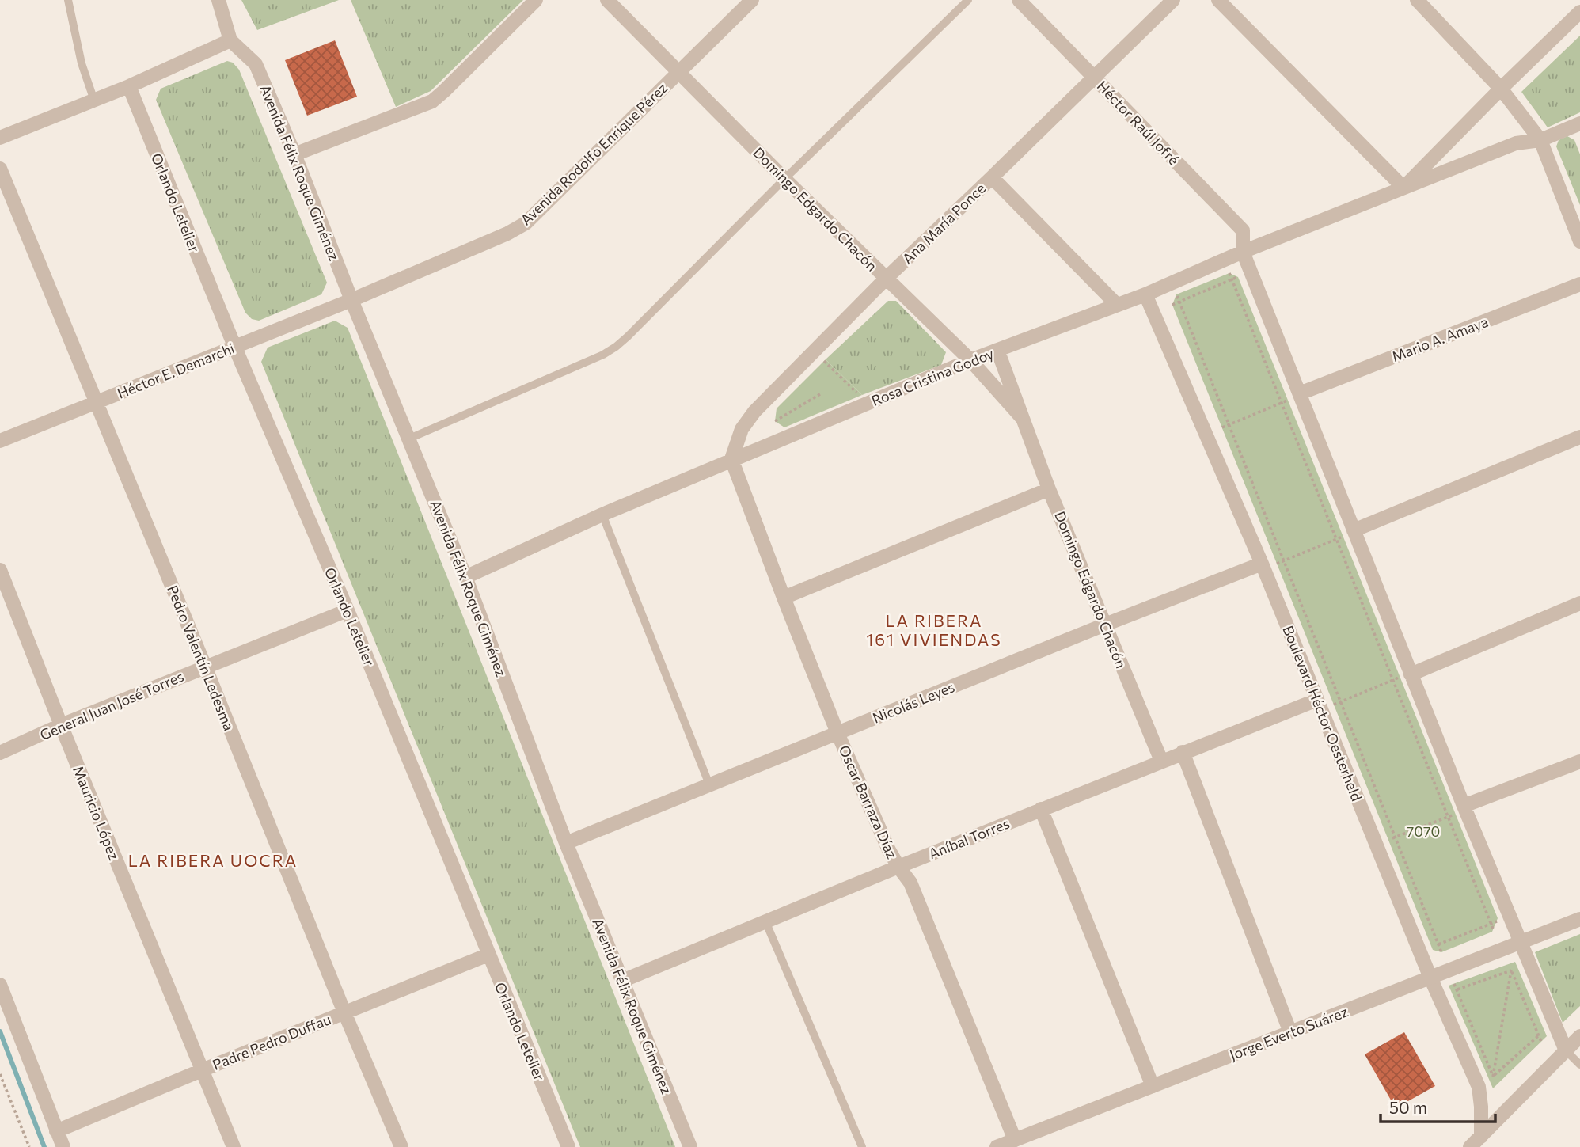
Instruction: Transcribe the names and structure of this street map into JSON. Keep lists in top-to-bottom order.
{
  "streets": {
    "street": [
      "Héctor Raúl Jofré",
      "Avenida Rodolfo Enrique Pérez",
      "Avenida Félix Roque Giménez",
      "Orlando Letelier",
      "Domingo Edgardo Chacón",
      "Ana María Ponce",
      "Mario A. Amaya",
      "Héctor E. Demarchi",
      "Rosa Cristina Godoy",
      "Pedro Valentín Ledesma",
      "Nicolás Leyes",
      "General Juan José Torres",
      "Boulevard Héctor Oesterheld",
      "Oscar Barraza Díaz",
      "Mauricio López",
      "Aníbal Torres",
      "Jorge Everto Suárez",
      "Padre Pedro Duffau"
    ]
  },
  "crossings": [
    ["Héctor Raúl Jofré", "Ana María Ponce"],
    ["Héctor Raúl Jofré", "Rosa Cristina Godoy"],
    ["Avenida Rodolfo Enrique Pérez", "Avenida Félix Roque Giménez"],
    ["Avenida Rodolfo Enrique Pérez", "Domingo Edgardo Chacón"],
    ["Avenida Rodolfo Enrique Pérez", "Héctor E. Demarchi"],
    ["Avenida Félix Roque Giménez", "Héctor E. Demarchi"],
    ["Avenida Félix Roque Giménez", "Rosa Cristina Godoy"],
    ["Avenida Félix Roque Giménez", "Nicolás Leyes"],
    ["Avenida Félix Roque Giménez", "Aníbal Torres"],
    ["Orlando Letelier", "Héctor E. Demarchi"],
    ["Orlando Letelier", "General Juan José Torres"],
    ["Orlando Letelier", "Padre Pedro Duffau"],
    ["Domingo Edgardo Chacón", "Ana María Ponce"],
    ["Domingo Edgardo Chacón", "Rosa Cristina Godoy"],
    ["Domingo Edgardo Chacón", "Nicolás Leyes"],
    ["Domingo Edgardo Chacón", "Aníbal Torres"],
    ["Ana María Ponce", "Rosa Cristina Godoy"],
    ["Ana María Ponce", "Oscar Barraza Díaz"],
    ["Héctor E. Demarchi", "Pedro Valentín Ledesma"],
    ["Rosa Cristina Godoy", "Boulevard Héctor Oesterheld"],
    ["Rosa Cristina Godoy", "Oscar Barraza Díaz"],
    ["Pedro Valentín Ledesma", "General Juan José Torres"],
    ["Pedro Valentín Ledesma", "Padre Pedro Duffau"],
    ["Nicolás Leyes", "Boulevard Héctor Oesterheld"],
    ["Nicolás Leyes", "Oscar Barraza Díaz"],
    ["General Juan José Torres", "Mauricio López"],
    ["Boulevard Héctor Oesterheld", "Aníbal Torres"],
    ["Boulevard Héctor Oesterheld", "Jorge Everto Suárez"],
    ["Oscar Barraza Díaz", "Aníbal Torres"],
    ["Oscar Barraza Díaz", "Jorge Everto Suárez"],
    ["Mauricio López", "Padre Pedro Duffau"]
  ],
  "districts": ["LA RIBERA 161 VIVIENDAS", "LA RIBERA UOCRA"],
  "parks": ["7070"],
  "scale_bar": "50 m"
}
